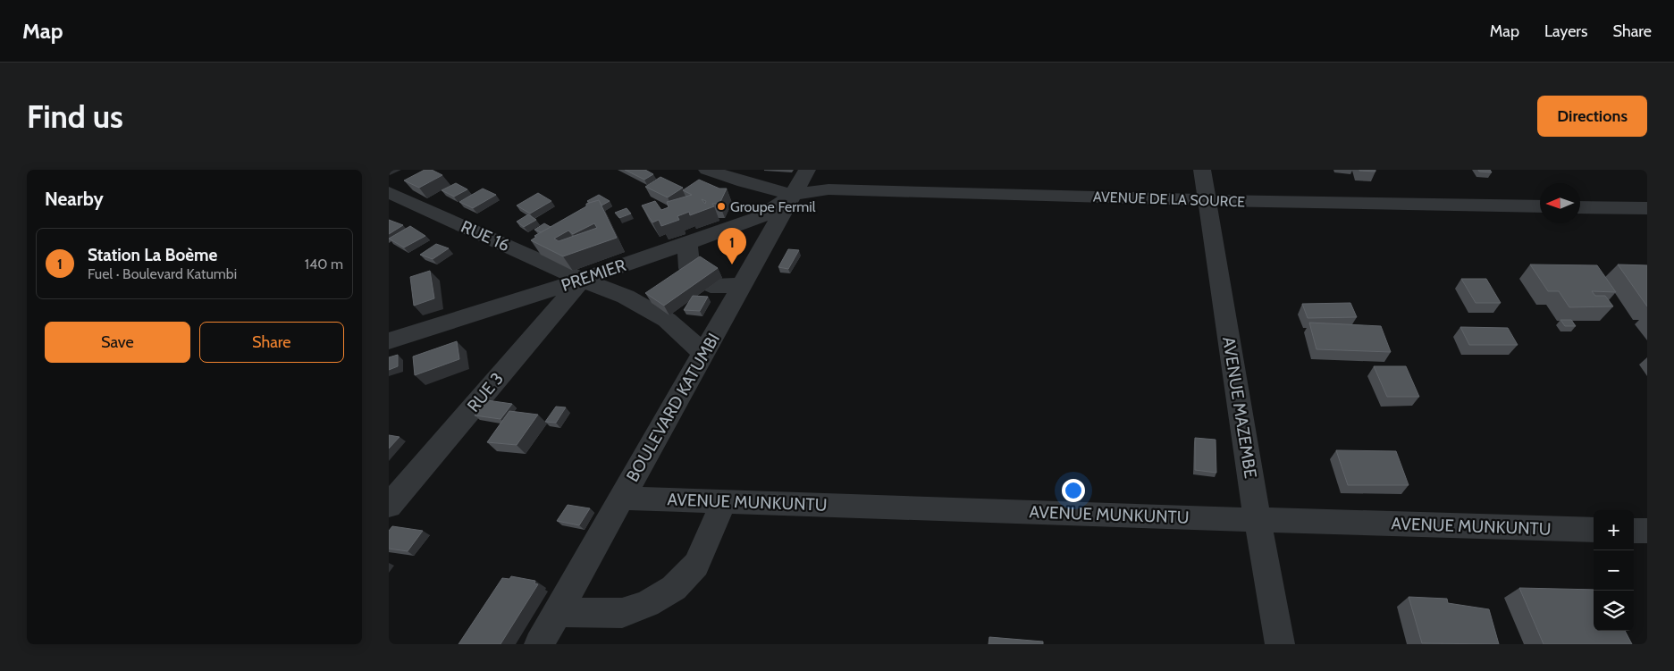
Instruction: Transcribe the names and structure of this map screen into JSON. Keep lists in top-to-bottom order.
{
  "streets": {
    "street": [
      "AVENUE DE LA SOURCE",
      "RUE 16",
      "PREMIER",
      "RUE 3",
      "BOULEVARD KATUMBI",
      "AVENUE MAZEMBE",
      "AVENUE MUNKUNTU"
    ]
  },
  "crossings": [
    ["AVENUE DE LA SOURCE", "PREMIER"],
    ["AVENUE DE LA SOURCE", "BOULEVARD KATUMBI"],
    ["AVENUE DE LA SOURCE", "AVENUE MAZEMBE"],
    ["RUE 16", "PREMIER"],
    ["RUE 16", "RUE 3"],
    ["RUE 16", "BOULEVARD KATUMBI"],
    ["PREMIER", "RUE 3"],
    ["PREMIER", "BOULEVARD KATUMBI"],
    ["BOULEVARD KATUMBI", "AVENUE MUNKUNTU"],
    ["AVENUE MAZEMBE", "AVENUE MUNKUNTU"]
  ],
  "places": ["Groupe Fermil"],
  "north": "left",
  "page": {
    "header": "Map",
    "nav": ["Map", "Layers", "Share"],
    "buttons": [
      "Directions",
      ["Save", "Share"]
    ],
    "title": "Find us",
    "heading": "Nearby",
    "list": [
      {
        "mark": "1",
        "name": "Station La Boème",
        "note": "Fuel · Boulevard Katumbi",
        "value": "140 m"
      }
    ],
    "pins": "1",
    "map_buttons": ["+", "−"]
  }
}
